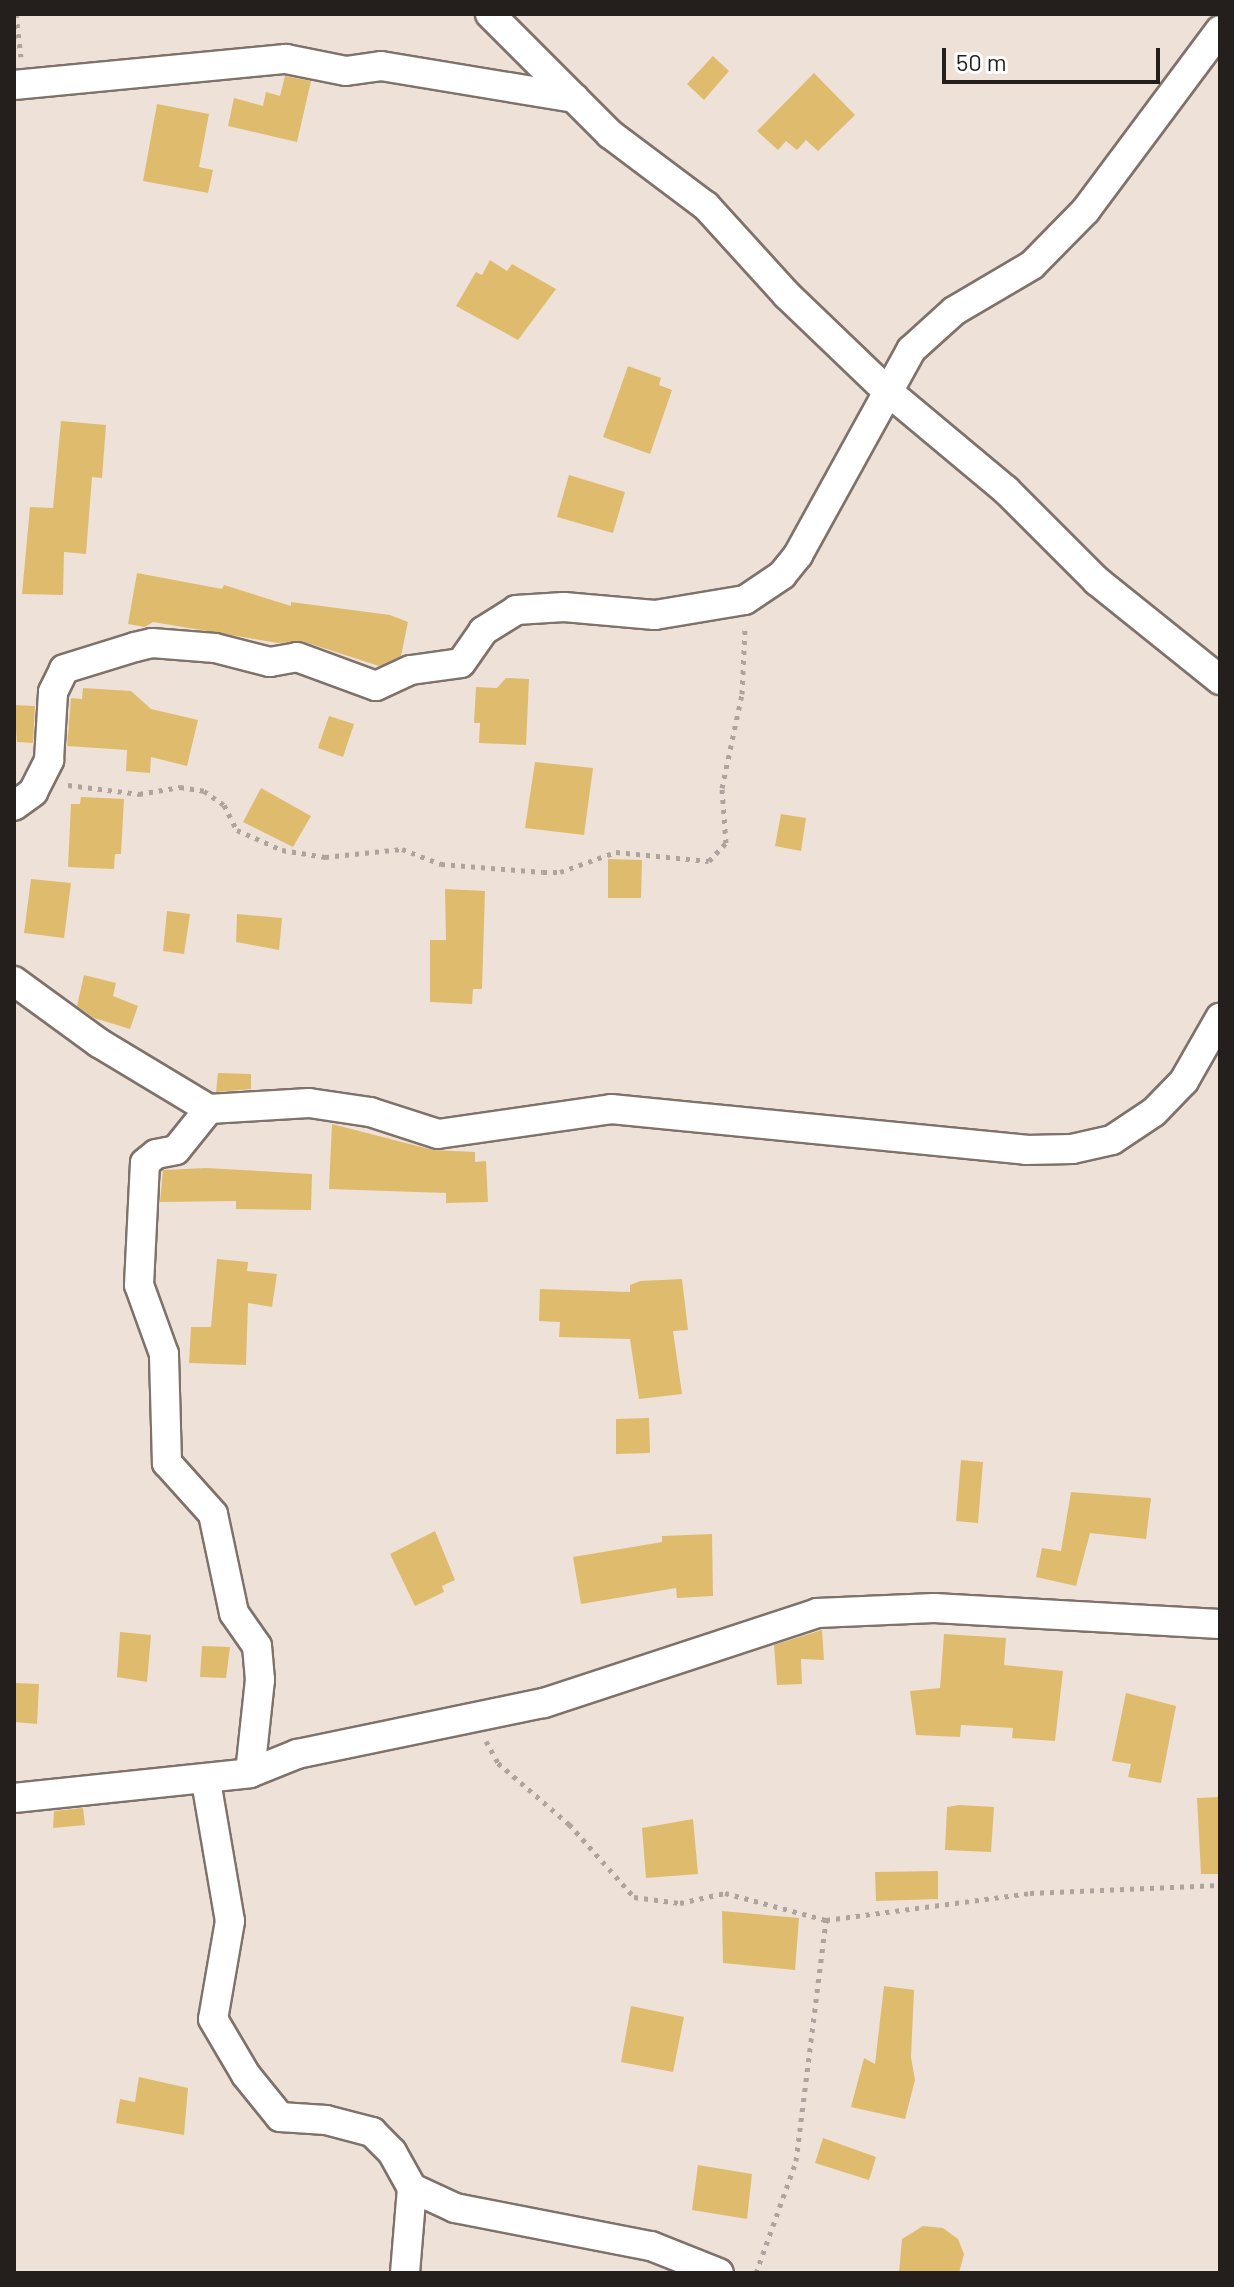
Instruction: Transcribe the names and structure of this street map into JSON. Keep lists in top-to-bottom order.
{
  "scale_bar": "50 m"
}
